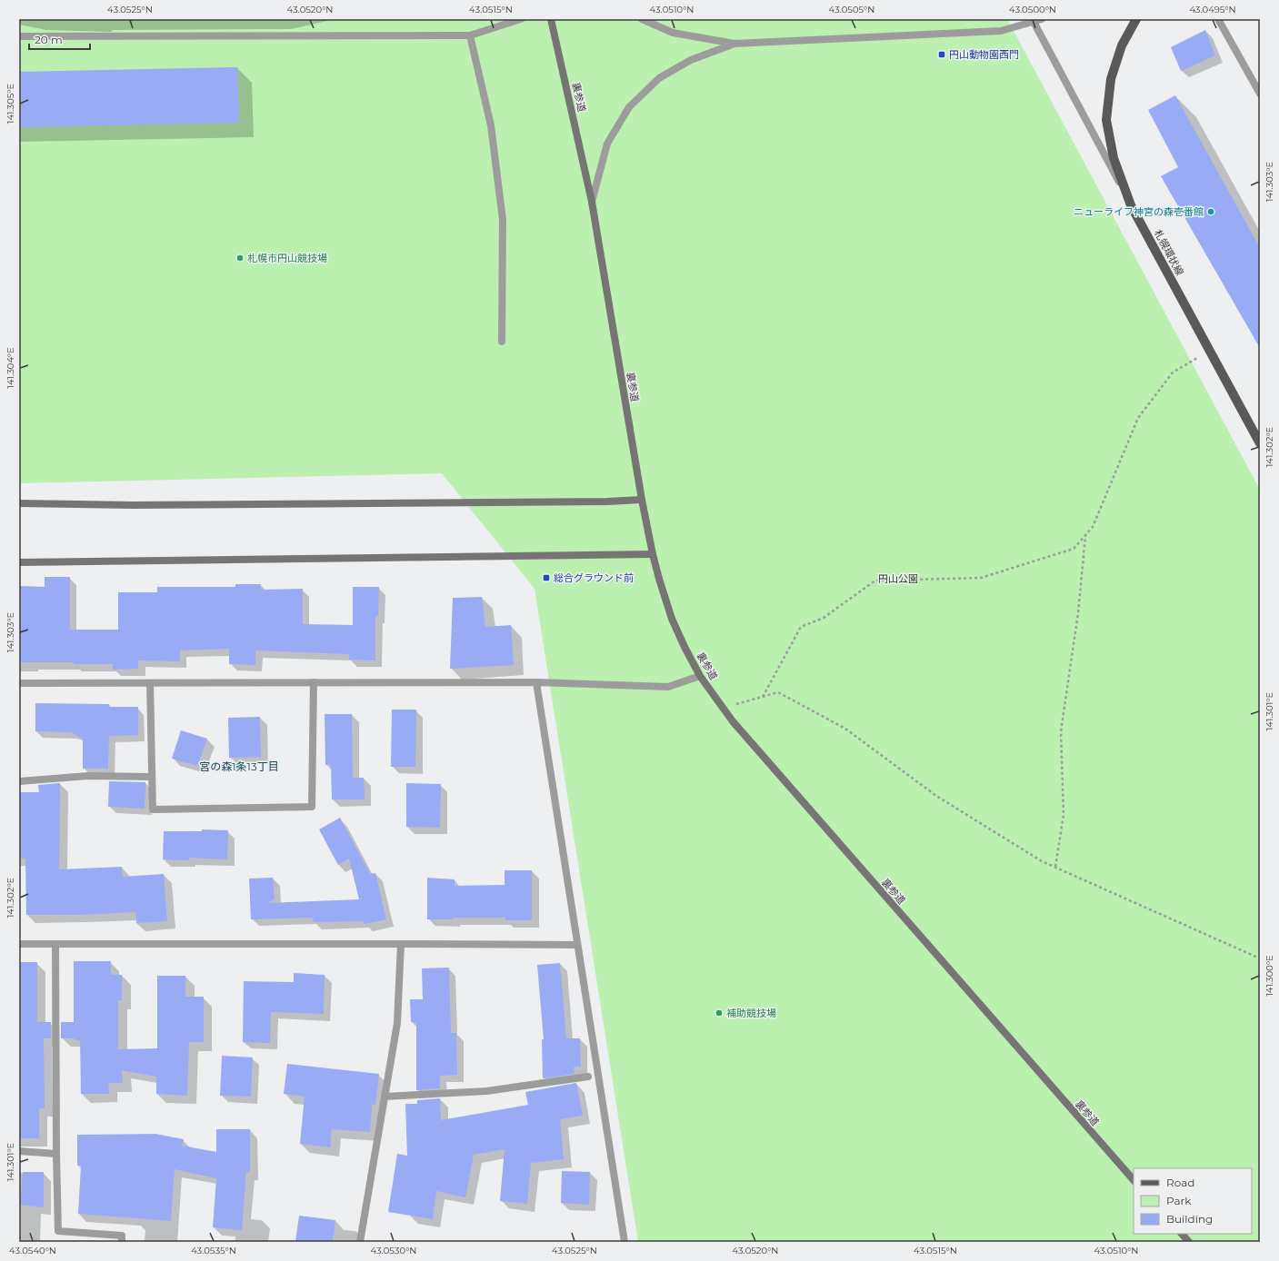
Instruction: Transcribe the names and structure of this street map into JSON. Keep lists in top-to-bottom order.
{
  "streets": {
    "main road": ["札幌環状線"],
    "street": ["裏参道"]
  },
  "districts": ["宮の森1条13丁目"],
  "parks": ["円山公園"],
  "places": {
    "transit": ["円山動物園西門", "総合グラウンド前"],
    "other": ["ニューライフ神宮の森壱番館", "札幌市円山競技場", "補助競技場"]
  },
  "legend": ["Road", "Park", "Building"],
  "scale_bar": "20 m",
  "coordinates": [
    "43.0525°N",
    "43.0520°N",
    "43.0515°N",
    "43.0510°N",
    "43.0505°N",
    "43.0500°N",
    "43.0495°N",
    "141.305°E",
    "141.303°E",
    "141.304°E",
    "141.302°E",
    "141.301°E",
    "141.300°E",
    "43.0540°N",
    "43.0535°N",
    "43.0530°N"
  ]
}
